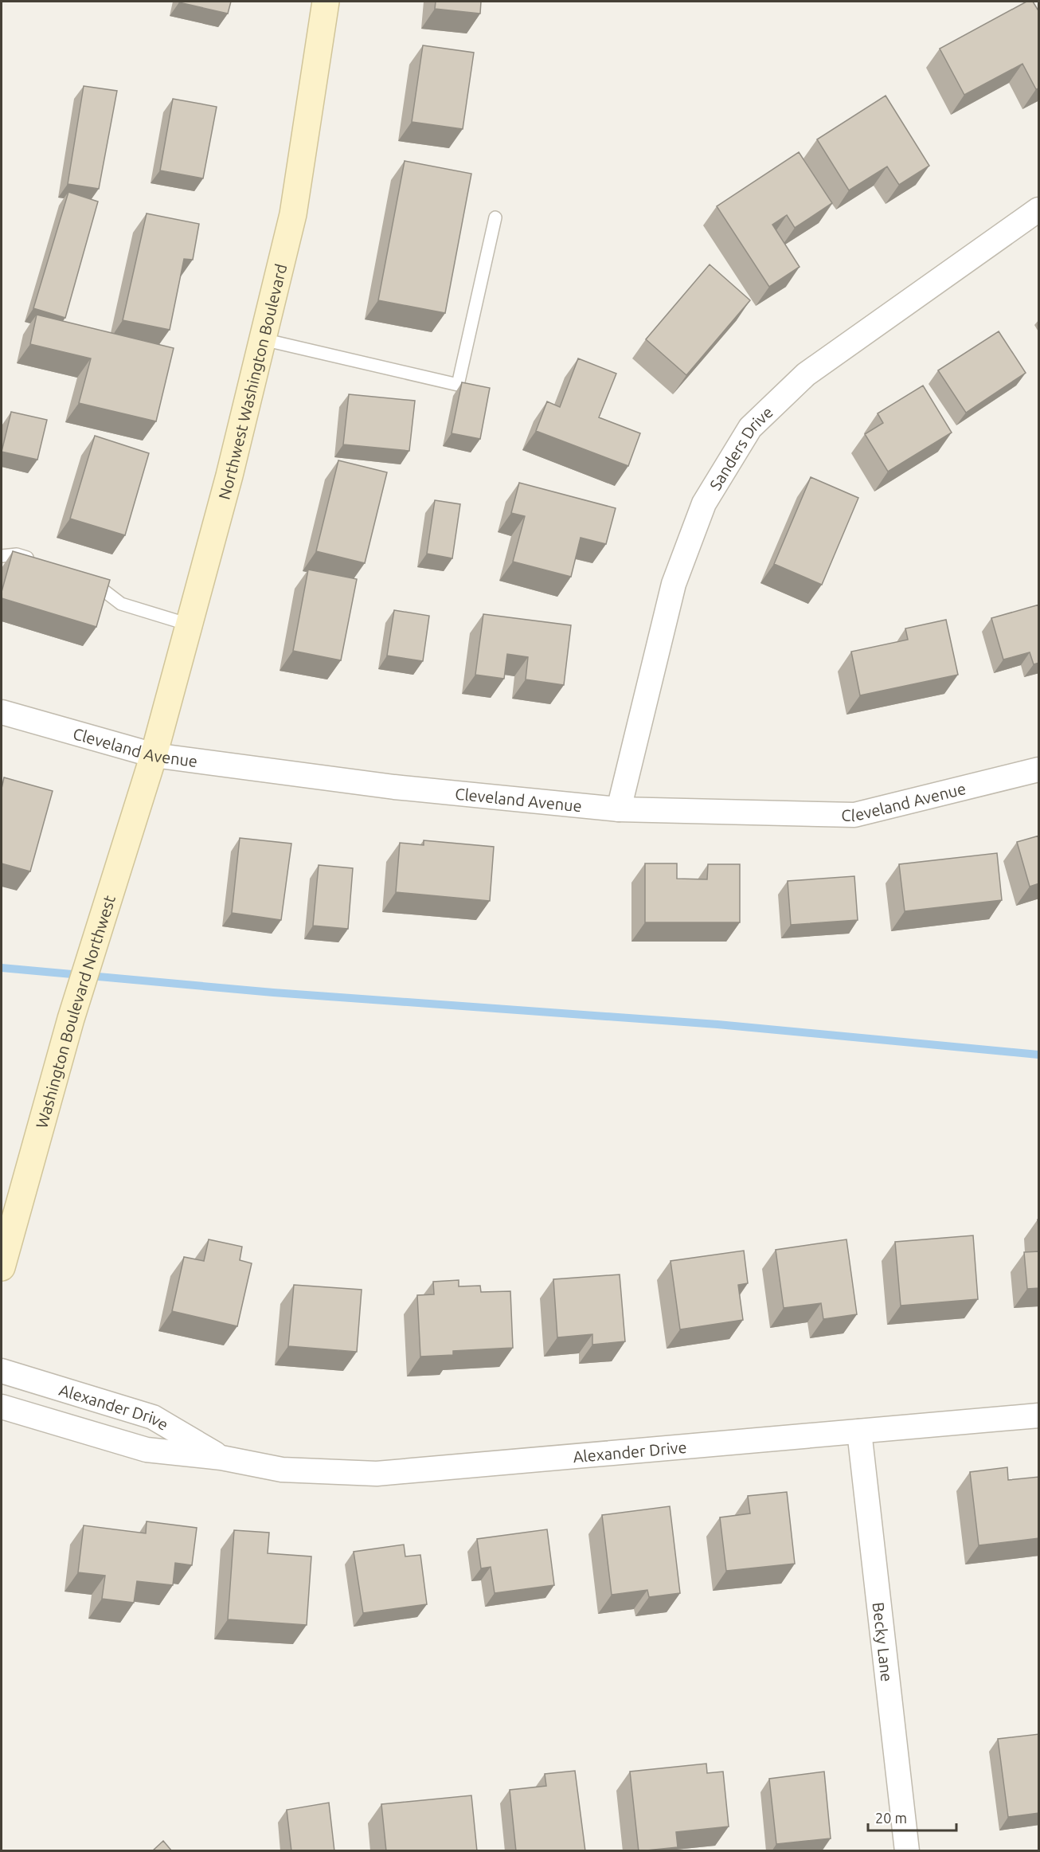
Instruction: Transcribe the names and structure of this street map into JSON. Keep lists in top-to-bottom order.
{
  "streets": {
    "main road": ["Northwest Washington Boulevard", "Washington Boulevard Northwest"],
    "street": [
      "Sanders Drive",
      "Cleveland Avenue",
      "Alexander Drive",
      "Becky Lane"
    ]
  },
  "crossings": [
    ["Northwest Washington Boulevard", "Cleveland Avenue"],
    ["Northwest Washington Boulevard", "Washington Boulevard Northwest"],
    ["Sanders Drive", "Cleveland Avenue"],
    ["Cleveland Avenue", "Washington Boulevard Northwest"],
    ["Alexander Drive", "Becky Lane"]
  ],
  "scale_bar": "20 m"
}
